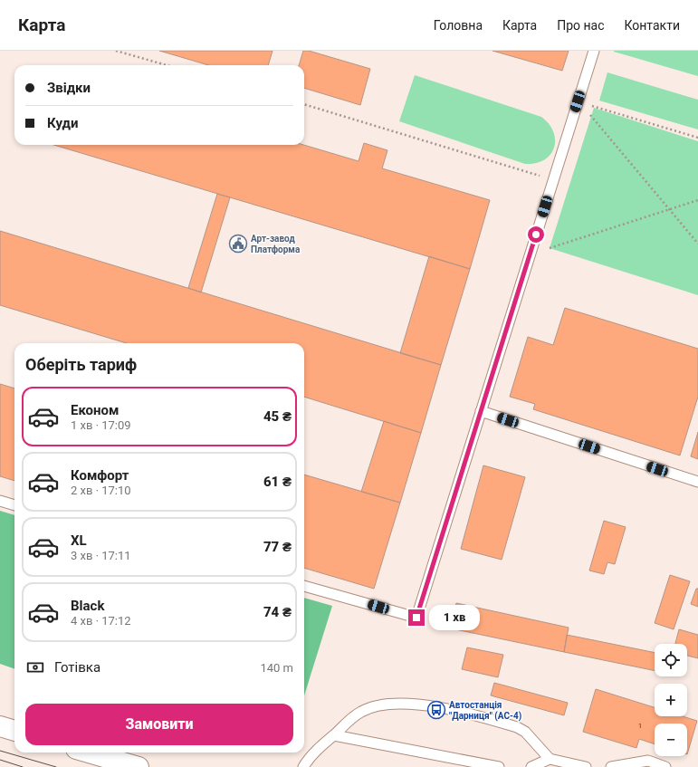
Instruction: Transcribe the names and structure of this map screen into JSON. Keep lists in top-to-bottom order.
{
  "places": {
    "public building": ["Арт-завод Платформа"],
    "bus stop": ["Автостанція \"Дарниця\" (АС-4)"]
  },
  "house_numbers": ["1"],
  "page": {
    "header": "Карта",
    "nav": [
      "Головна",
      "Карта",
      "Про нас",
      "Контакти"
    ],
    "banner": ["Звідки", "Куди"],
    "heading": "Оберіть тариф",
    "list": [
      {
        "name": "Економ",
        "note": "1 хв · 17:09",
        "value": "45 ₴"
      },
      {
        "name": "Комфорт",
        "note": "2 хв · 17:10",
        "value": "61 ₴"
      },
      {
        "name": "XL",
        "note": "3 хв · 17:11",
        "value": "77 ₴"
      },
      {
        "name": "Black",
        "note": "4 хв · 17:12",
        "value": "74 ₴"
      }
    ],
    "bubble": "1 хв",
    "map_buttons": ["+", "−"],
    "pay": ["Готівка", "140 m"],
    "buttons": "Замовити"
  }
}
